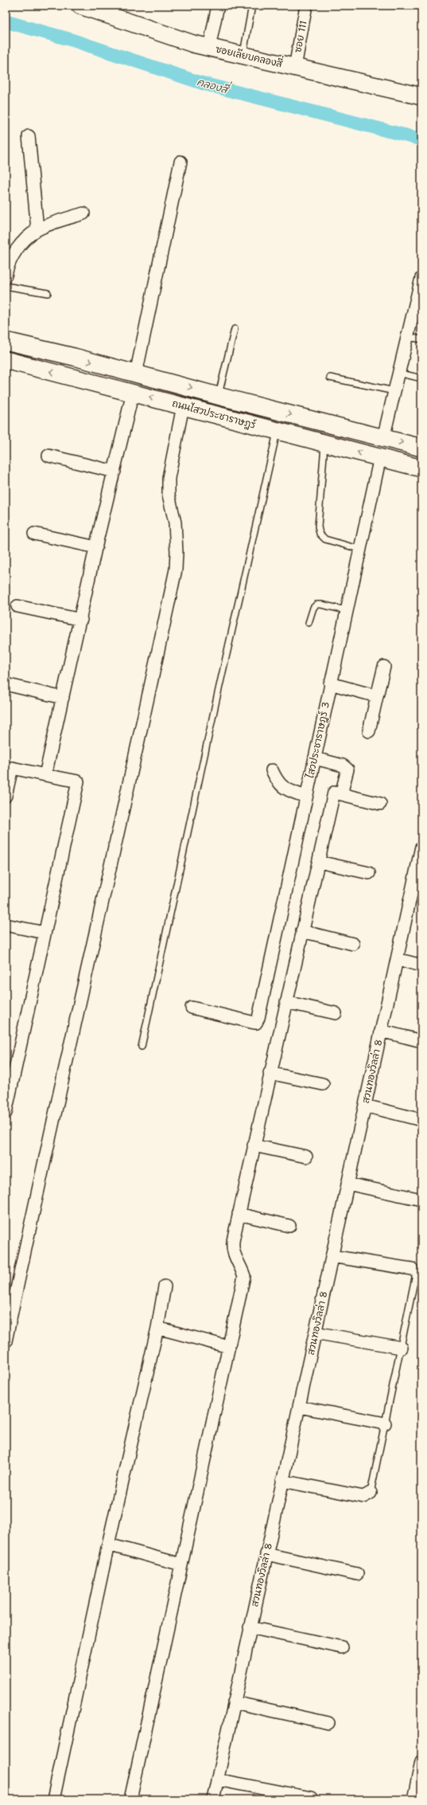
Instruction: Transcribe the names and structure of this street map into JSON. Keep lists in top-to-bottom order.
{
  "streets": {
    "main road": ["ซอยเลียบคลองสี่", "ถนนไสวประชาราษฎร์"],
    "street": ["ซอย 111", "ไสวประชาราษฎร์ 3", "สวนทองวิลล่า 8"]
  },
  "crossings": [
    ["ซอย 111", "ซอยเลียบคลองสี่"],
    ["ถนนไสวประชาราษฎร์", "ไสวประชาราษฎร์ 3"]
  ],
  "water": ["คลองสี่"]
}
